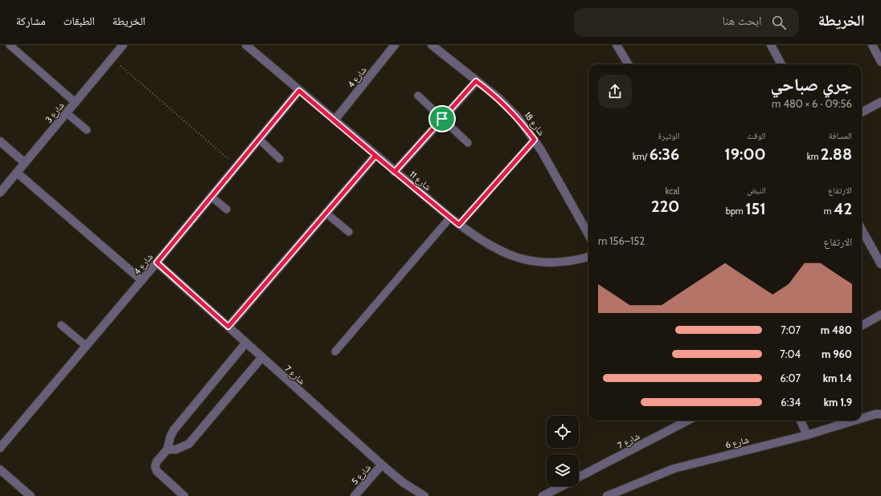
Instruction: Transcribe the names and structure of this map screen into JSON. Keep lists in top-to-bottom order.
{
  "streets": {
    "street": [
      "شارع 4",
      "شارع 3",
      "شارع 18",
      "شارع 11",
      "شارع 7",
      "شارع 6",
      "شارع 5"
    ]
  },
  "crossings": [
    ["شارع 4", "شارع 11"],
    ["شارع 4", "شارع 7"],
    ["شارع 7", "شارع 5"]
  ],
  "page": {
    "header": "الخريطة",
    "search": "ابحث هنا",
    "nav": ["الخريطة", "الطبقات", "مشاركة"],
    "heading": ["جري صباحي", "09:56 · 6 × 480 m"],
    "stats": [
      ["المسافة", "2.88 km"],
      ["الوقت", "19:00"],
      ["الوتيرة", "6:36 /km"],
      ["الارتفاع", "42 m"],
      ["النبض", "151 bpm"],
      ["kcal", "220"]
    ],
    "chart": ["الارتفاع", "152–156 m"],
    "list": [
      {
        "name": "480 m",
        "note": "7:07"
      },
      {
        "name": "960 m",
        "note": "7:04"
      },
      {
        "name": "1.4 km",
        "note": "6:07"
      },
      {
        "name": "1.9 km",
        "note": "6:34"
      }
    ]
  }
}
